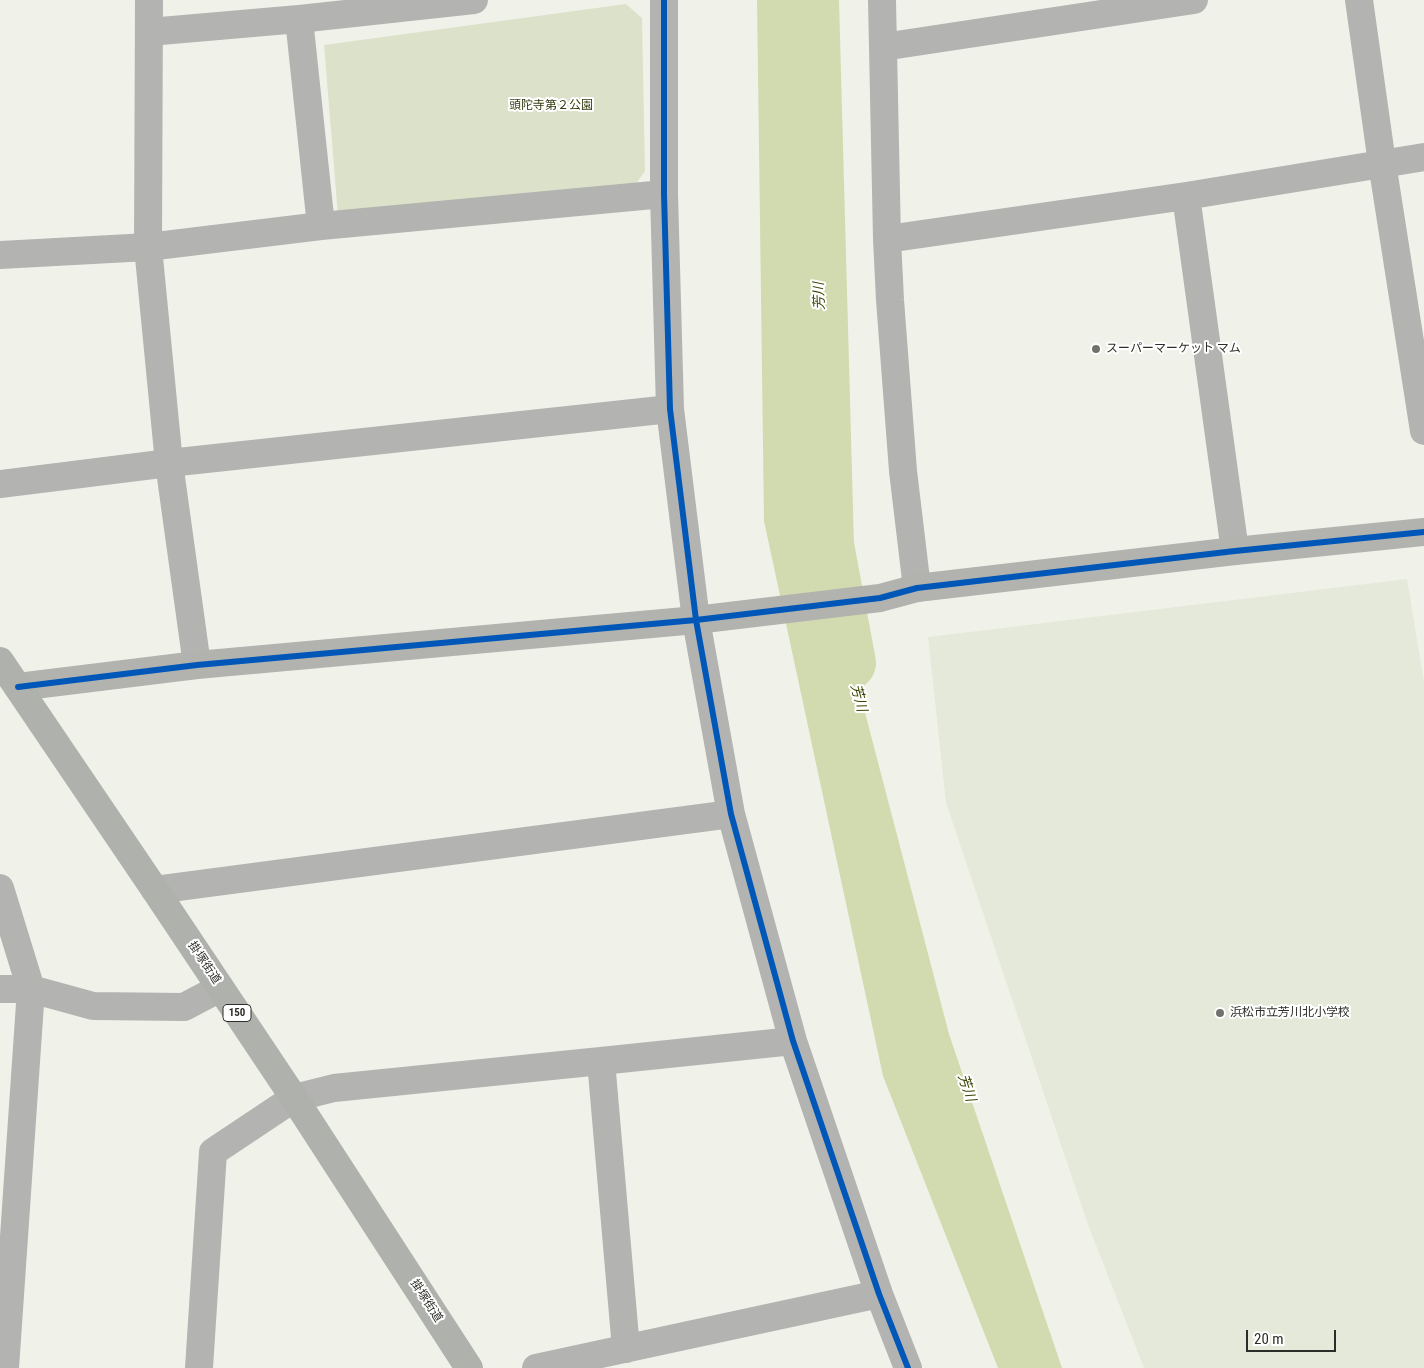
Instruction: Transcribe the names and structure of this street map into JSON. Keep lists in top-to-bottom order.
{
  "streets": {
    "highway": ["掛塚街道", "150"]
  },
  "water": ["芳川"],
  "parks": ["頭陀寺第２公園"],
  "places": ["スーパーマーケット マム", "浜松市立芳川北小学校"],
  "scale_bar": "20 m"
}
